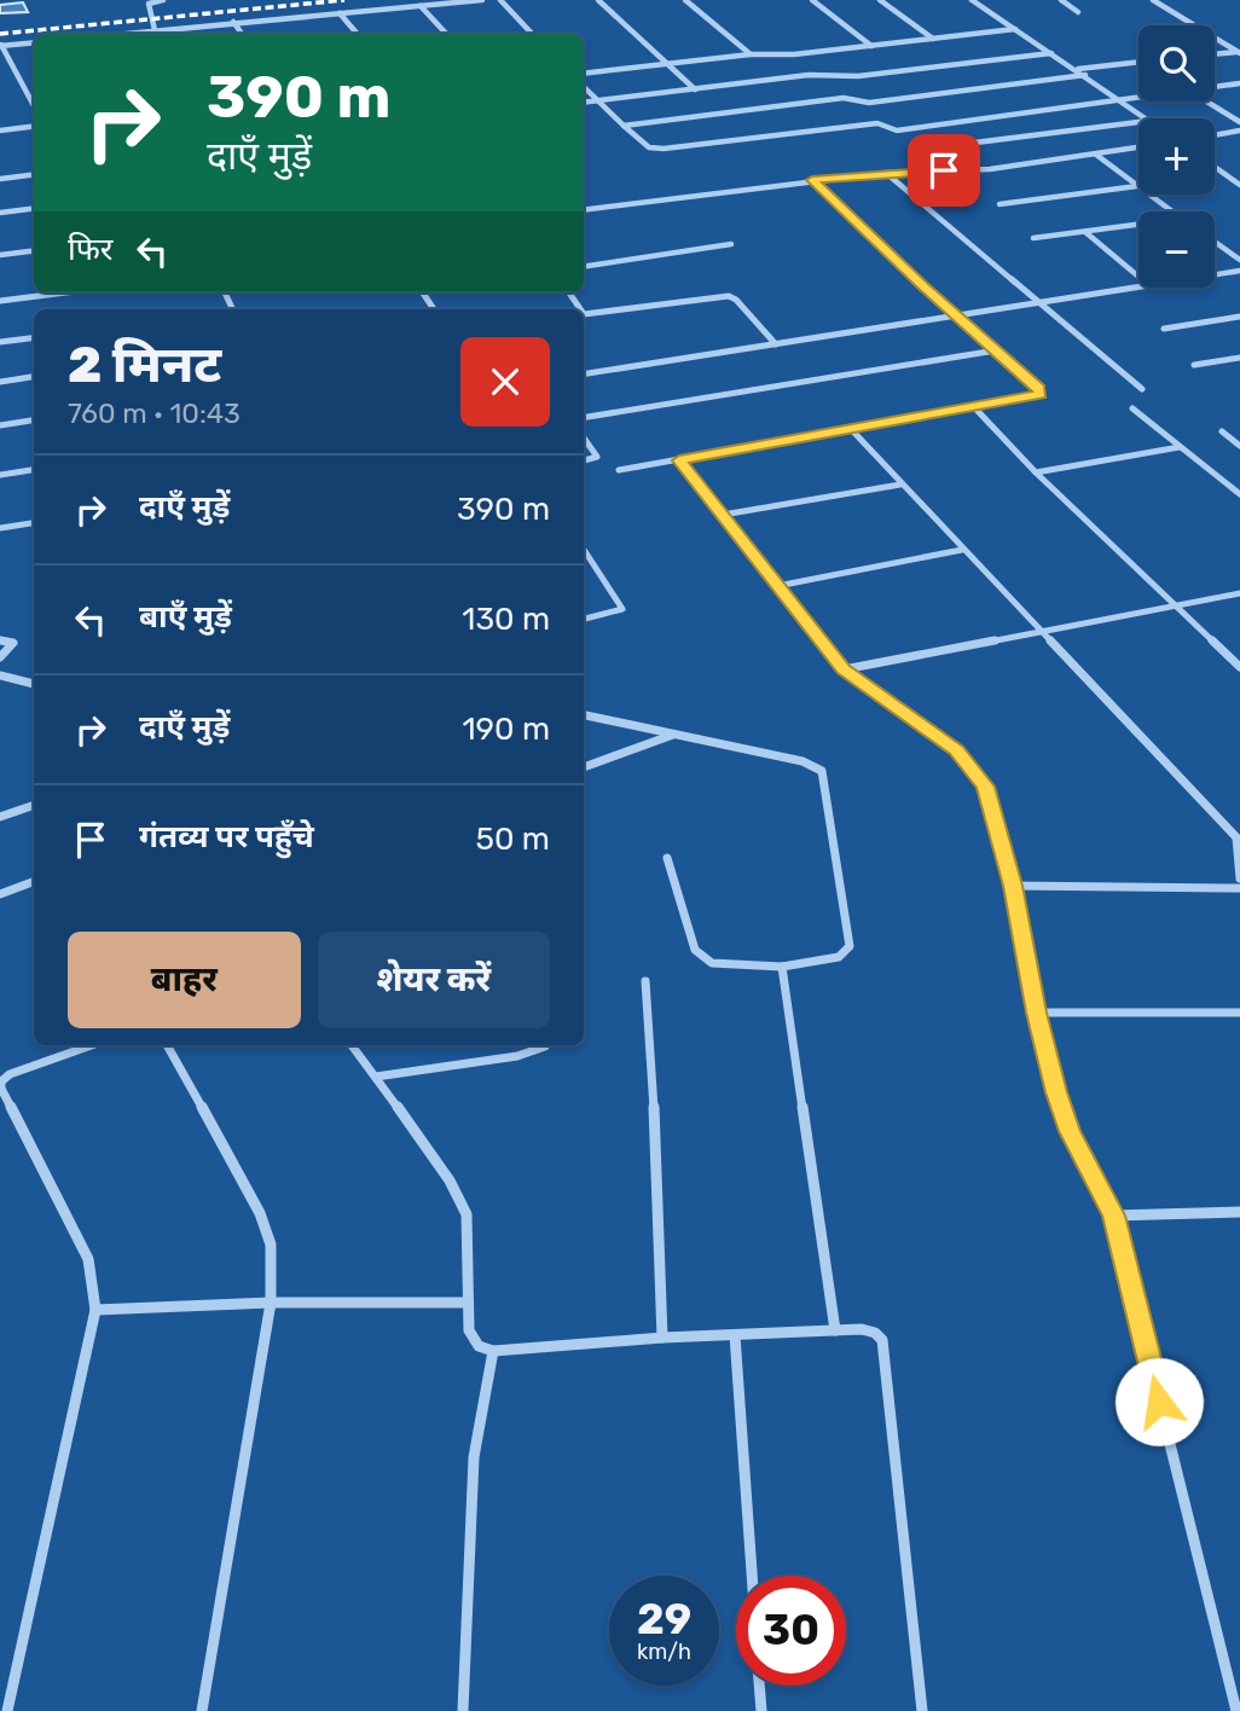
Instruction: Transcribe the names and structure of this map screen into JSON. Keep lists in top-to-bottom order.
{
  "page": {
    "map_buttons": ["+", "−"],
    "turn": ["390 m", "दाएँ मुड़ें"],
    "then": "फिर",
    "heading": ["2 मिनट", "760 m · 10:43"],
    "list": [
      {
        "name": "दाएँ मुड़ें",
        "value": "390 m"
      },
      {
        "name": "बाएँ मुड़ें",
        "value": "130 m"
      },
      {
        "name": "दाएँ मुड़ें",
        "value": "190 m"
      },
      {
        "name": "गंतव्य पर पहुँचे",
        "value": "50 m"
      }
    ],
    "buttons": ["बाहर", "शेयर करें"],
    "speed": "29 km/h",
    "limit": "30"
  }
}
